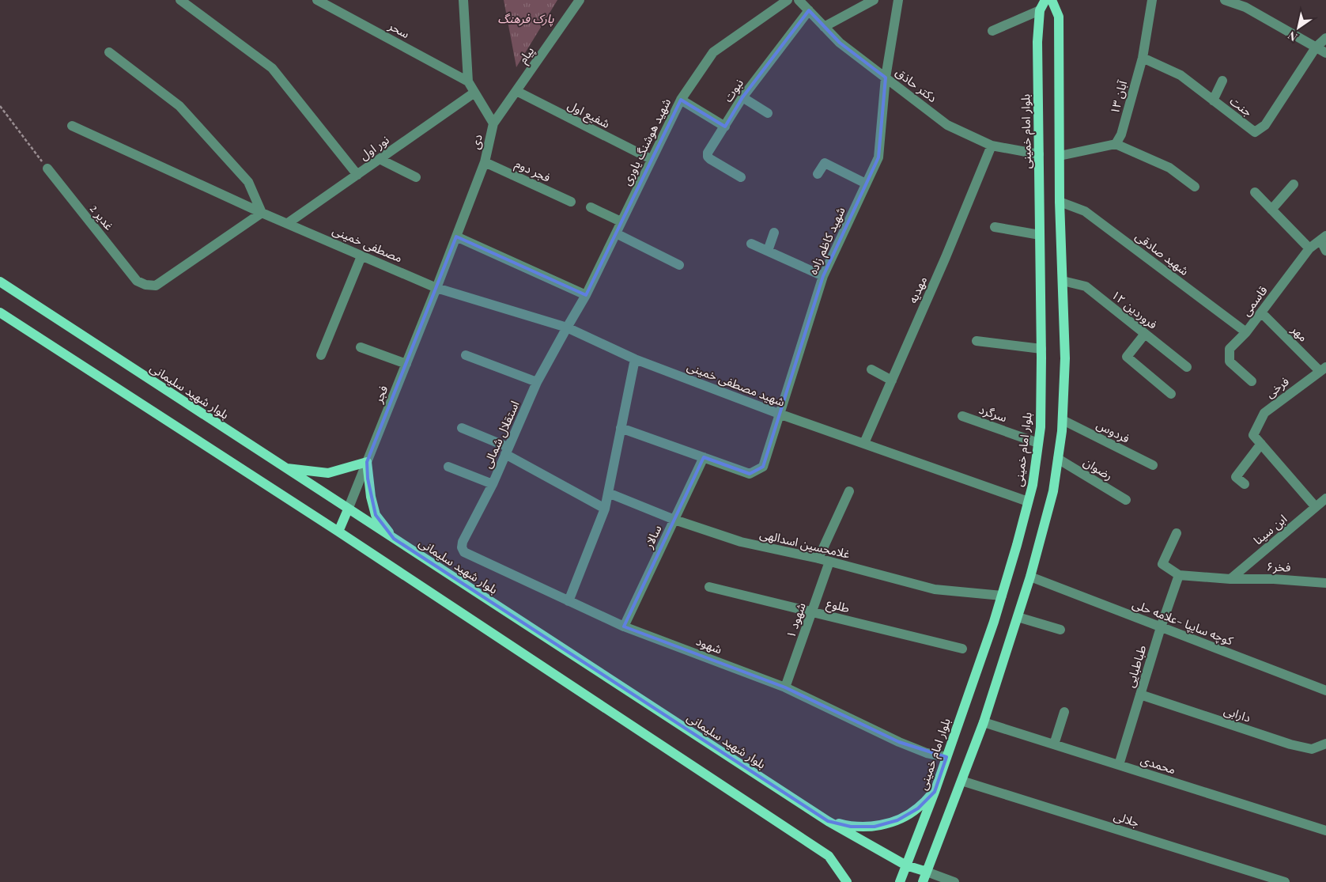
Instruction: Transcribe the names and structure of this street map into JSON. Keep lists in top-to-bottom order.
{
  "streets": {
    "main road": ["بلوار امام خمینی", "بلوار شهید سلیمانی"],
    "street": [
      "سحر",
      "پیام",
      "دکتر حاذق",
      "نبوت",
      "۱۳ آبان",
      "جنت",
      "شفیع اول",
      "دی",
      "شهید هوشنگ یاوری",
      "نور اول",
      "فجر دوم",
      "غدير 2",
      "شهید کاظم زاده",
      "مصطفی خمینی",
      "شهید صادقی",
      "مهدیه",
      "قاسمی",
      "۱۲ فروردین",
      "مهر",
      "شهید مصطفی خمینی",
      "فرخی",
      "فجر",
      "سرگرد",
      "فردوس",
      "استقلال شمالی",
      "رضوان",
      "ابن سینا",
      "سالار",
      "غلامحسین اسدالهی",
      "فخر۶",
      "طلوع",
      "شهود ۱",
      "کوچه سایپا -علامه حلی",
      "شهود",
      "طباطبایی",
      "دارابی",
      "محمدی",
      "جلالی"
    ]
  },
  "crossings": [
    ["سحر", "دی"],
    ["پیام", "شفیع اول"],
    ["پیام", "دی"],
    ["دکتر حاذق", "نبوت"],
    ["دکتر حاذق", "بلوار امام خمینی"],
    ["دکتر حاذق", "شهید کاظم زاده"],
    ["دکتر حاذق", "مهدیه"],
    ["۱۳ آبان", "جنت"],
    ["شفیع اول", "شهید هوشنگ یاوری"],
    ["بلوار امام خمینی", "شهید مصطفی خمینی"],
    ["بلوار امام خمینی", "بلوار شهید سلیمانی"],
    ["بلوار امام خمینی", "سرگرد"],
    ["بلوار امام خمینی", "غلامحسین اسدالهی"],
    ["بلوار امام خمینی", "شهود"],
    ["دی", "نور اول"],
    ["دی", "فجر دوم"],
    ["دی", "مصطفی خمینی"],
    ["دی", "شهید مصطفی خمینی"],
    ["دی", "فجر"],
    ["شهید هوشنگ یاوری", "شهید مصطفی خمینی"],
    ["شهید هوشنگ یاوری", "استقلال شمالی"],
    ["نور اول", "مصطفی خمینی"],
    ["غدير 2", "مصطفی خمینی"],
    ["شهید کاظم زاده", "شهید مصطفی خمینی"],
    ["شهید کاظم زاده", "سالار"],
    ["مصطفی خمینی", "شهید مصطفی خمینی"],
    ["مصطفی خمینی", "فجر"],
    ["شهید صادقی", "قاسمی"],
    ["مهدیه", "شهید مصطفی خمینی"],
    ["قاسمی", "مهر"],
    ["مهر", "فرخی"],
    ["شهید مصطفی خمینی", "فجر"],
    ["شهید مصطفی خمینی", "استقلال شمالی"],
    ["بلوار شهید سلیمانی", "فجر"],
    ["استقلال شمالی", "شهود"],
    ["ابن سینا", "فخر۶"],
    ["سالار", "غلامحسین اسدالهی"],
    ["سالار", "شهود"],
    ["غلامحسین اسدالهی", "شهود ۱"],
    ["فخر۶", "طباطبایی"],
    ["طلوع", "شهود ۱"],
    ["شهود ۱", "شهود"],
    ["کوچه سایپا -علامه حلی", "طباطبایی"],
    ["طباطبایی", "دارابی"],
    ["طباطبایی", "محمدی"]
  ],
  "parks": ["پارک فرهنگ"],
  "north": "bottom left"
}
